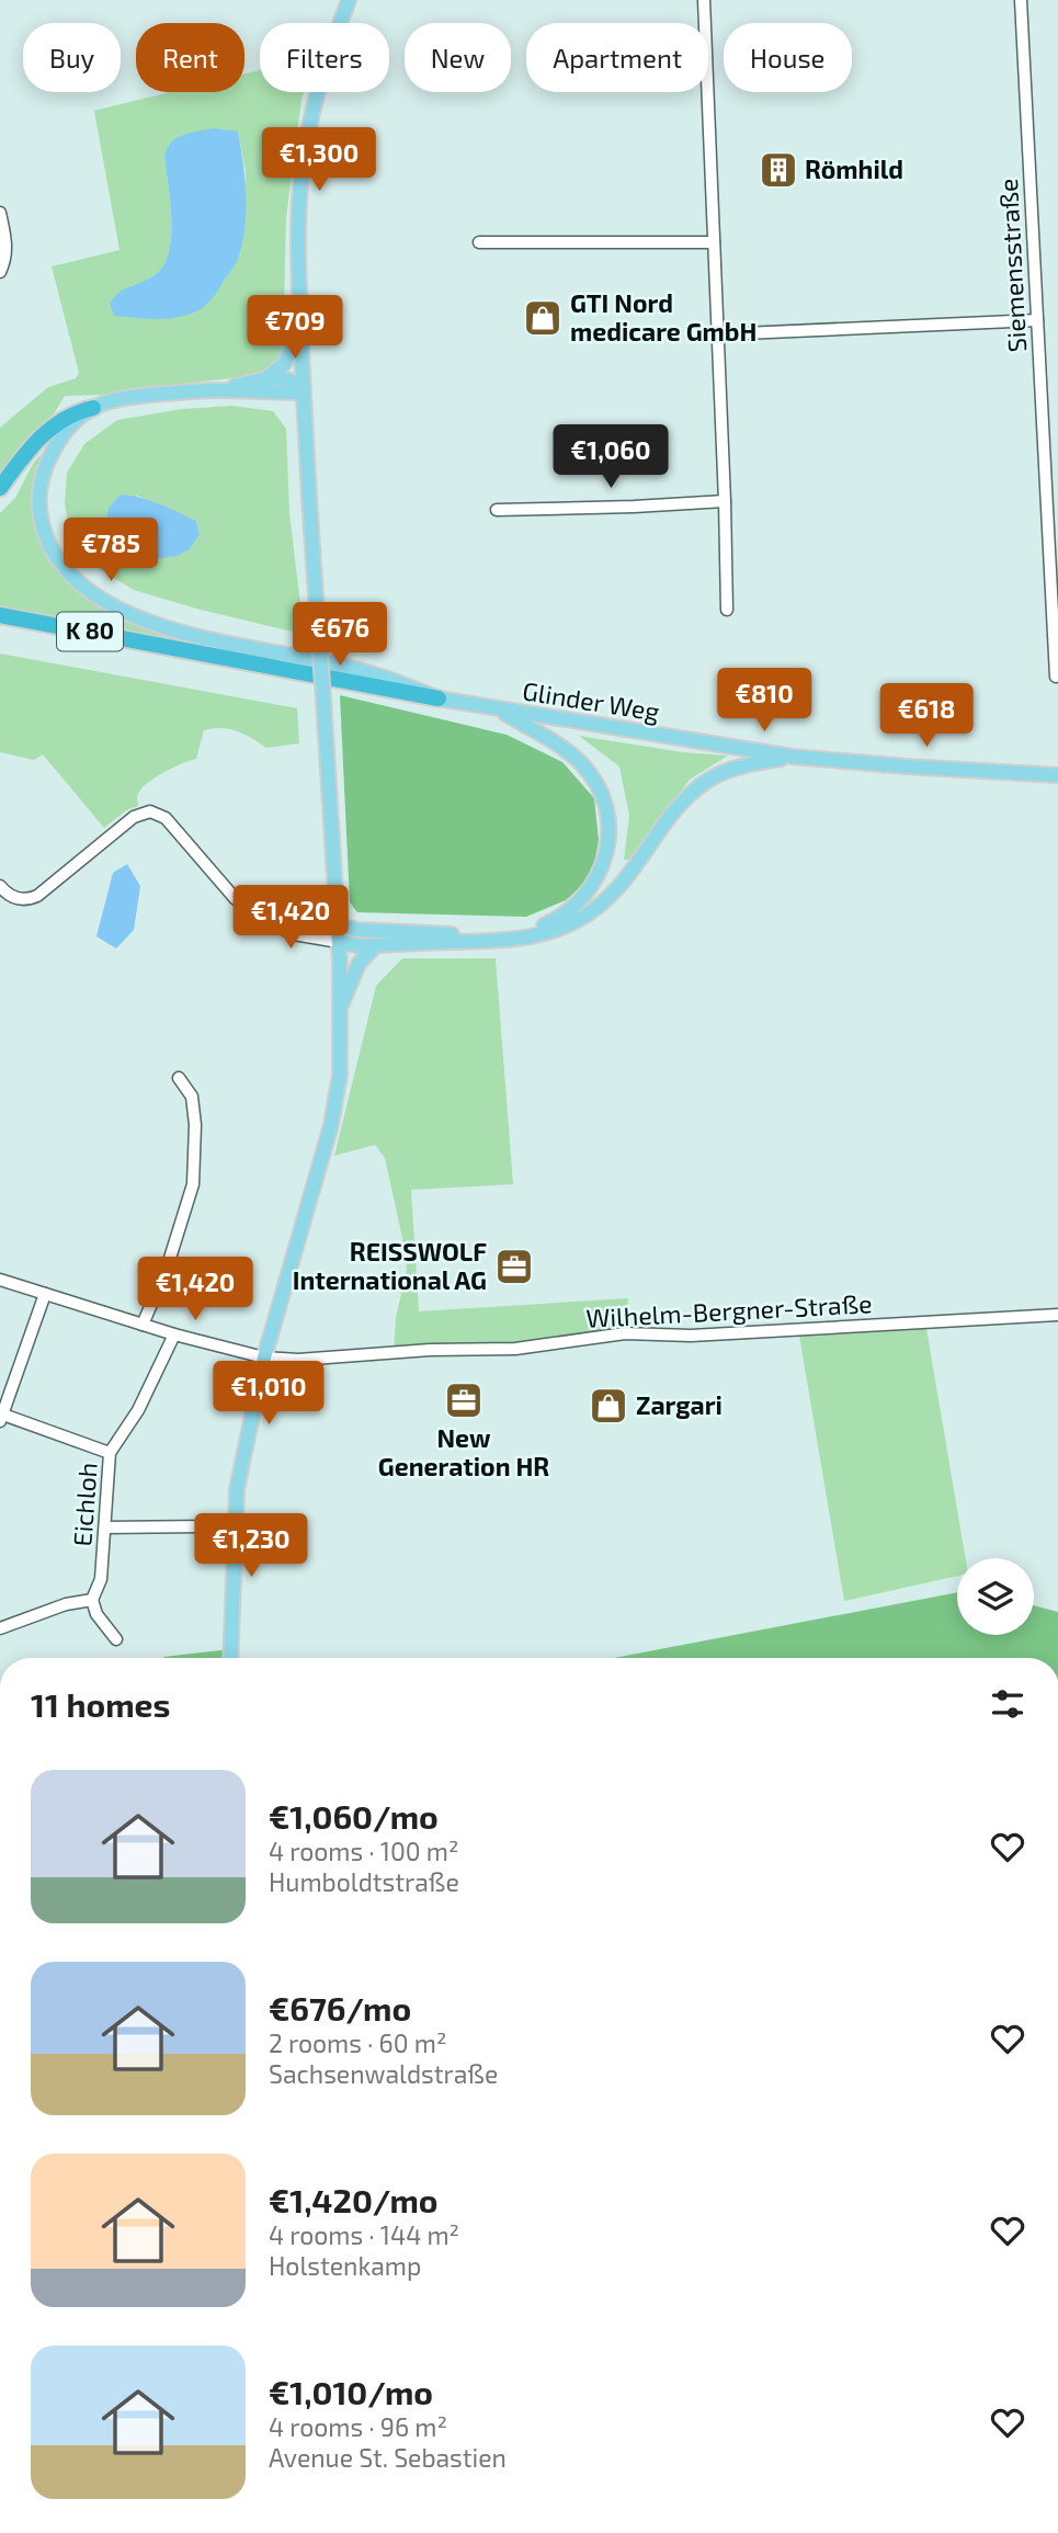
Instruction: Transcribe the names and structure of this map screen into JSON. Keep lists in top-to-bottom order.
{
  "streets": {
    "highway": ["K 80"],
    "main road": ["Glinder Weg"],
    "street": ["Siemensstraße", "Wilhelm-Bergner-Straße", "Eichloh"]
  },
  "crossings": [
    ["K 80", "Glinder Weg"],
    ["Wilhelm-Bergner-Straße", "Eichloh"]
  ],
  "places": {
    "building": ["Römhild"],
    "shop": ["GTI Nord medicare GmbH", "Zargari"],
    "office": ["REISSWOLF International AG", "New Generation HR"]
  },
  "page": {
    "chip": [
      "Buy",
      "Rent",
      "Filters",
      "New",
      "Apartment",
      "House"
    ],
    "price": [
      "€1,300",
      "€709",
      "€1,060",
      "€785",
      "€676",
      "€810",
      "€618",
      "€1,420",
      "€1,420",
      "€1,010",
      "€1,230"
    ],
    "heading": "11 homes",
    "list": [
      {
        "name": "€1,060/mo",
        "note": "4 rooms · 100 m² · Humboldtstraße"
      },
      {
        "name": "€676/mo",
        "note": "2 rooms · 60 m² · Sachsenwaldstraße"
      },
      {
        "name": "€1,420/mo",
        "note": "4 rooms · 144 m² · Holstenkamp"
      },
      {
        "name": "€1,010/mo",
        "note": "4 rooms · 96 m² · Avenue St. Sebastien"
      }
    ]
  }
}
